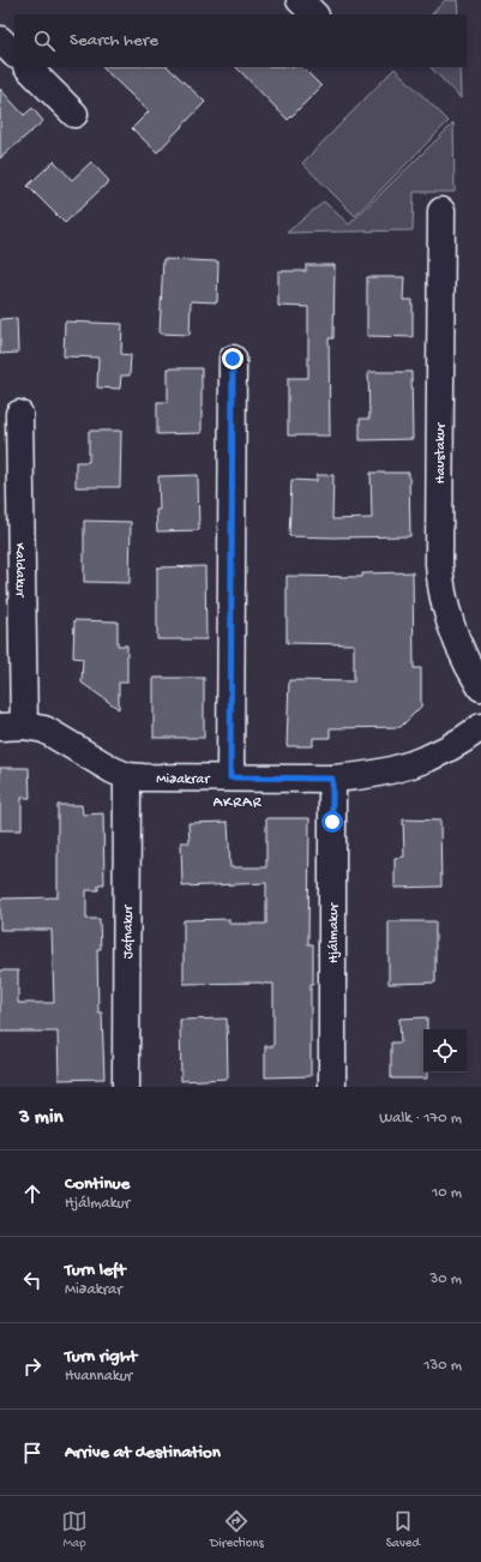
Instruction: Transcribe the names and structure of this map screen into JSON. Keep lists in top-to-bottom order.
{
  "streets": {
    "street": [
      "Haustakur",
      "Kaldakur",
      "Miðakrar",
      "Jafnakur",
      "Hjálmakur"
    ]
  },
  "crossings": [
    ["Kaldakur", "Miðakrar"],
    ["Miðakrar", "Jafnakur"],
    ["Miðakrar", "Hjálmakur"]
  ],
  "districts": ["AKRAR"],
  "page": {
    "search": "Search here",
    "heading": ["3 min", "Walk · 170 m"],
    "list": [
      ["Continue", "Hjálmakur", "10 m"],
      ["Turn left", "Miðakrar", "30 m"],
      ["Turn right", "Hvannakur", "130 m"],
      "Arrive at destination"
    ],
    "nav": ["Map", "Directions", "Saved"]
  }
}
